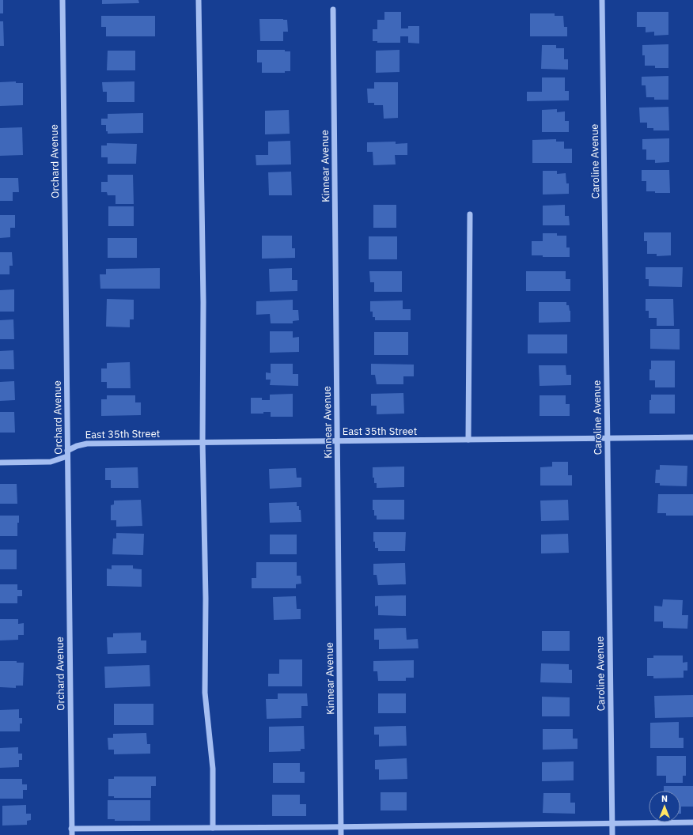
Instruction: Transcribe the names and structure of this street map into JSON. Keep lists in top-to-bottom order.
{
  "streets": {
    "street": [
      "Orchard Avenue",
      "Caroline Avenue",
      "Kinnear Avenue",
      "East 35th Street"
    ]
  },
  "crossings": [
    ["Orchard Avenue", "East 35th Street"],
    ["Caroline Avenue", "East 35th Street"],
    ["Kinnear Avenue", "East 35th Street"]
  ],
  "north": "top"
}
